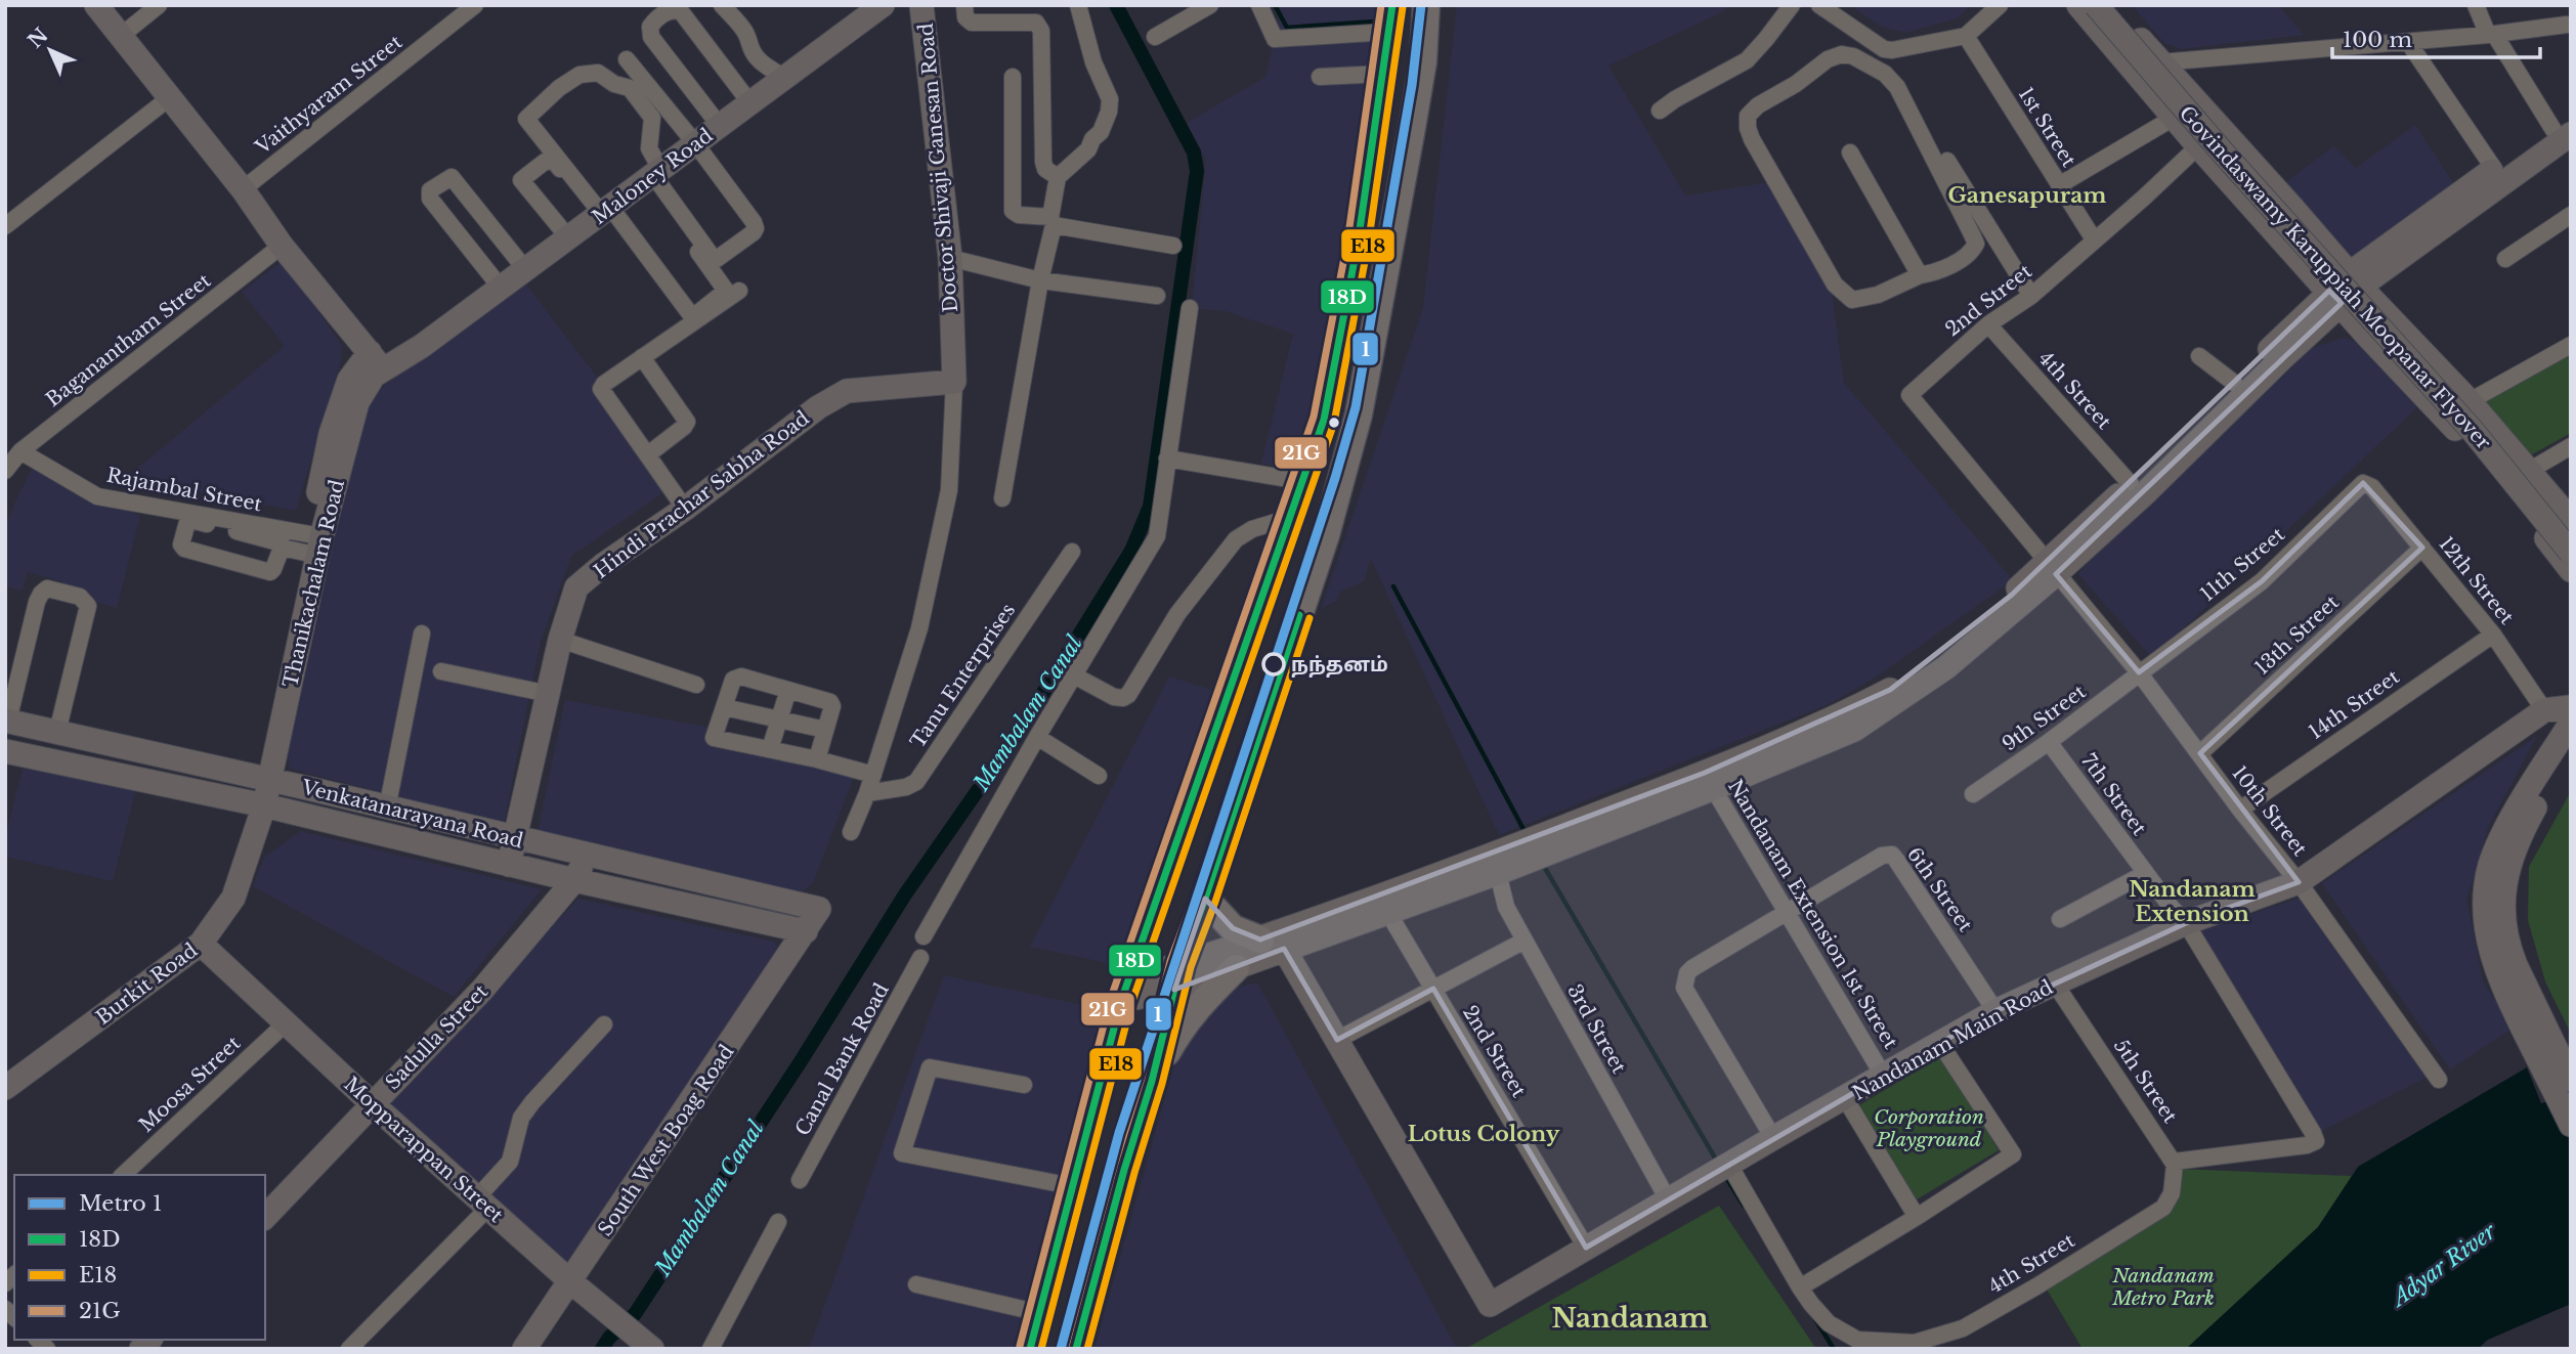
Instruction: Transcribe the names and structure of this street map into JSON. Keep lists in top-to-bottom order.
{
  "streets": {
    "main road": [
      "Doctor Shivaji Ganesan Road",
      "Maloney Road",
      "Govindaswamy Karuppiah Moopanar Flyover",
      "Hindi Prachar Sabha Road",
      "Thanikachalam Road",
      "Venkatanarayana Road",
      "Burkit Road",
      "Sadulla Street",
      "Nandanam Main Road",
      "South West Boag Road",
      "Mopparappan Street"
    ],
    "street": [
      "Vaithyaram Street",
      "1st Street",
      "2nd Street",
      "Baganantham Street",
      "4th Street",
      "Rajambal Street",
      "11th Street",
      "12th Street",
      "13th Street",
      "Tanu Enterprises",
      "14th Street",
      "9th Street",
      "7th Street",
      "10th Street",
      "6th Street",
      "Nandanam Extension 1st Street",
      "3rd Street",
      "Canal Bank Road",
      "5th Street",
      "Moosa Street"
    ]
  },
  "crossings": [
    ["1st Street", "2nd Street"],
    ["Doctor Shivaji Ganesan Road", "Hindi Prachar Sabha Road"],
    ["Doctor Shivaji Ganesan Road", "Tanu Enterprises"],
    ["Maloney Road", "Thanikachalam Road"],
    ["2nd Street", "4th Street"],
    ["2nd Street", "10th Street"],
    ["2nd Street", "Nandanam Main Road"],
    ["Baganantham Street", "Rajambal Street"],
    ["4th Street", "7th Street"],
    ["4th Street", "5th Street"],
    ["Hindi Prachar Sabha Road", "Venkatanarayana Road"],
    ["11th Street", "12th Street"],
    ["11th Street", "9th Street"],
    ["11th Street", "10th Street"],
    ["12th Street", "13th Street"],
    ["12th Street", "14th Street"],
    ["12th Street", "Nandanam Main Road"],
    ["Thanikachalam Road", "Venkatanarayana Road"],
    ["Thanikachalam Road", "Burkit Road"],
    ["13th Street", "10th Street"],
    ["14th Street", "10th Street"],
    ["9th Street", "7th Street"],
    ["9th Street", "10th Street"],
    ["7th Street", "Nandanam Main Road"],
    ["7th Street", "5th Street"],
    ["10th Street", "Nandanam Main Road"],
    ["Venkatanarayana Road", "Burkit Road"],
    ["Venkatanarayana Road", "Sadulla Street"],
    ["Venkatanarayana Road", "South West Boag Road"],
    ["6th Street", "Nandanam Extension 1st Street"],
    ["6th Street", "Nandanam Main Road"],
    ["Nandanam Extension 1st Street", "Nandanam Main Road"],
    ["Burkit Road", "Mopparappan Street"],
    ["3rd Street", "Nandanam Main Road"],
    ["Sadulla Street", "Mopparappan Street"],
    ["Nandanam Main Road", "5th Street"],
    ["Moosa Street", "Mopparappan Street"],
    ["South West Boag Road", "Mopparappan Street"]
  ],
  "districts": [
    "Ganesapuram",
    "Nandanam Extension",
    "Lotus Colony",
    "Nandanam"
  ],
  "water": ["Mambalam Canal", "Adyar River"],
  "parks": ["Corporation Playground", "Nandanam Metro Park"],
  "places": ["நந்தனம்"],
  "lines": [
    "metro line 1",
    "transit line 18D",
    "transit line 21G",
    "transit line E18"
  ],
  "legend": [
    "Metro 1",
    "18D",
    "E18",
    "21G"
  ],
  "scale_bar": "100 m",
  "north": "top left"
}
